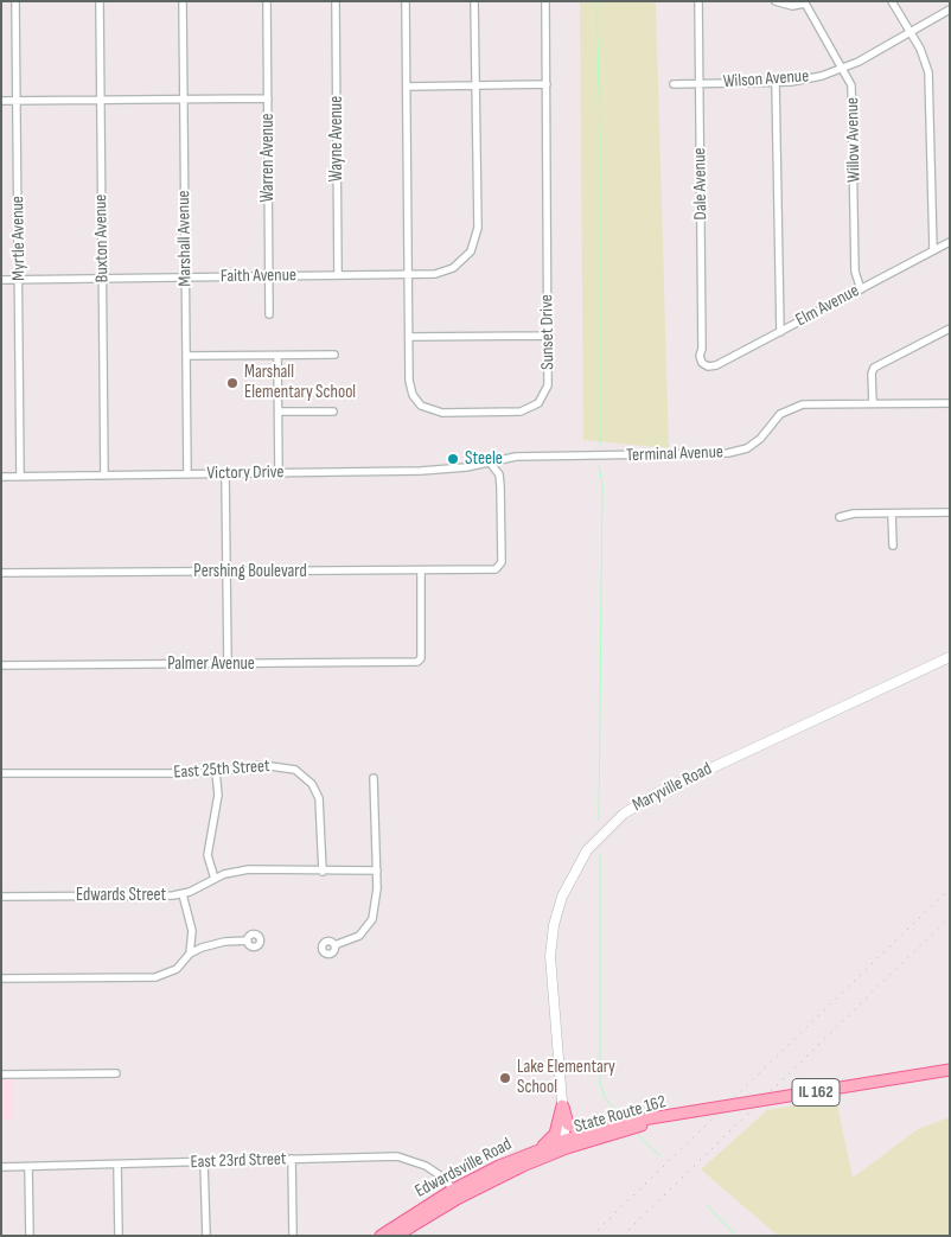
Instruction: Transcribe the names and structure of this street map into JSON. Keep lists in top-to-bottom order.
{
  "streets": {
    "main road": [
      "Maryville Road",
      "IL 162",
      "State Route 162",
      "Edwardsville Road"
    ],
    "street": [
      "Wilson Avenue",
      "Wayne Avenue",
      "Willow Avenue",
      "Warren Avenue",
      "Dale Avenue",
      "Myrtle Avenue",
      "Buxton Avenue",
      "Marshall Avenue",
      "Faith Avenue",
      "Elm Avenue",
      "Sunset Drive",
      "Terminal Avenue",
      "Victory Drive",
      "Pershing Boulevard",
      "Palmer Avenue",
      "East 25th Street",
      "Edwards Street",
      "East 23rd Street"
    ]
  },
  "crossings": [
    ["Wilson Avenue", "Willow Avenue"],
    ["Wilson Avenue", "Dale Avenue"],
    ["Wayne Avenue", "Faith Avenue"],
    ["Willow Avenue", "Elm Avenue"],
    ["Warren Avenue", "Faith Avenue"],
    ["Dale Avenue", "Elm Avenue"],
    ["Myrtle Avenue", "Faith Avenue"],
    ["Myrtle Avenue", "Victory Drive"],
    ["Buxton Avenue", "Faith Avenue"],
    ["Buxton Avenue", "Victory Drive"],
    ["Marshall Avenue", "Faith Avenue"],
    ["Marshall Avenue", "Victory Drive"],
    ["Faith Avenue", "Sunset Drive"],
    ["Terminal Avenue", "Victory Drive"],
    ["Terminal Avenue", "Pershing Boulevard"],
    ["Victory Drive", "Pershing Boulevard"],
    ["Pershing Boulevard", "Palmer Avenue"],
    ["East 25th Street", "Edwards Street"],
    ["Maryville Road", "State Route 162"],
    ["Maryville Road", "Edwardsville Road"],
    ["State Route 162", "Edwardsville Road"],
    ["East 23rd Street", "Edwardsville Road"]
  ],
  "places": ["Marshall Elementary School", "Steele", "Lake Elementary School"]
}
